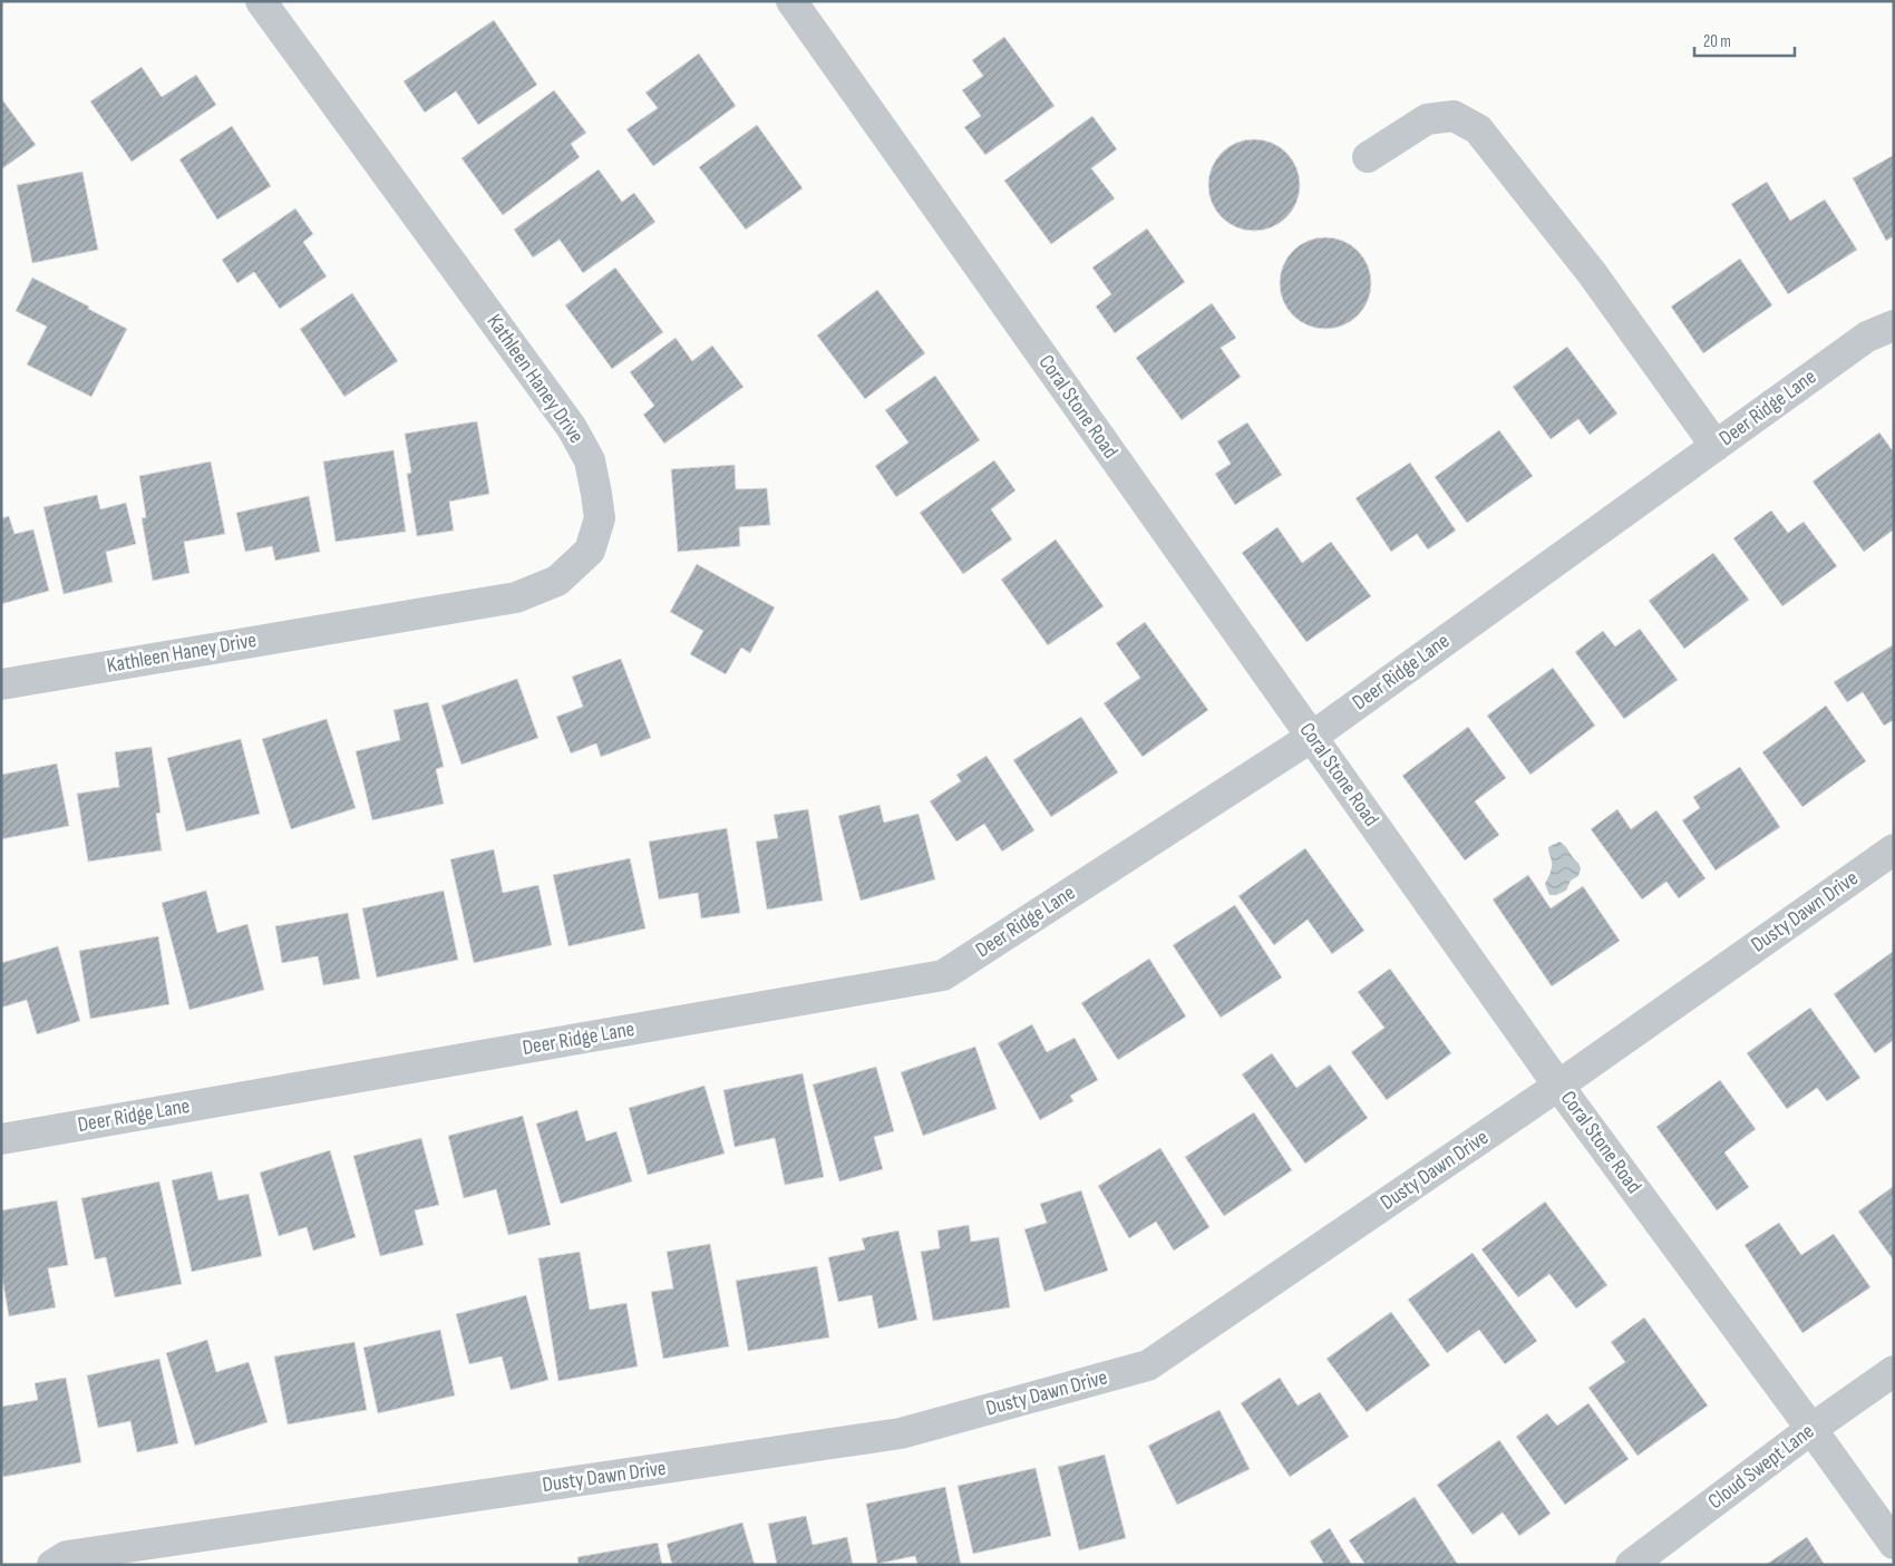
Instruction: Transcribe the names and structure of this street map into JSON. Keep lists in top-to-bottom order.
{
  "streets": {
    "street": [
      "Kathleen Haney Drive",
      "Coral Stone Road",
      "Deer Ridge Lane",
      "Dusty Dawn Drive",
      "Cloud Swept Lane"
    ]
  },
  "crossings": [
    ["Coral Stone Road", "Deer Ridge Lane"],
    ["Coral Stone Road", "Dusty Dawn Drive"],
    ["Coral Stone Road", "Cloud Swept Lane"]
  ],
  "scale_bar": "20 m"
}
